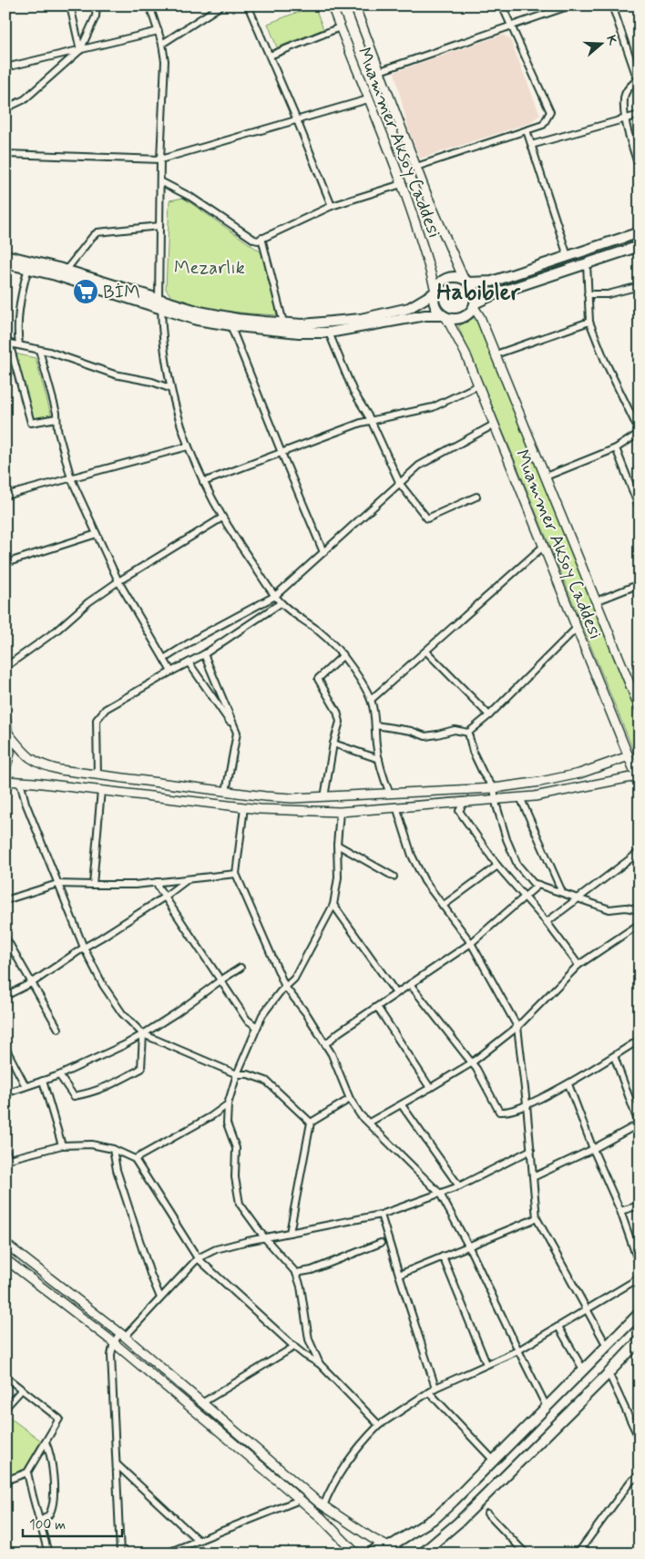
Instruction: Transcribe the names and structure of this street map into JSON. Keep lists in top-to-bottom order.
{
  "streets": {
    "main road": ["Muammer Aksoy Caddesi"]
  },
  "districts": ["Habibler"],
  "parks": ["Mezarlık"],
  "places": {
    "supermarket": ["BİM"]
  },
  "scale_bar": "100 m",
  "north": "right"
}
